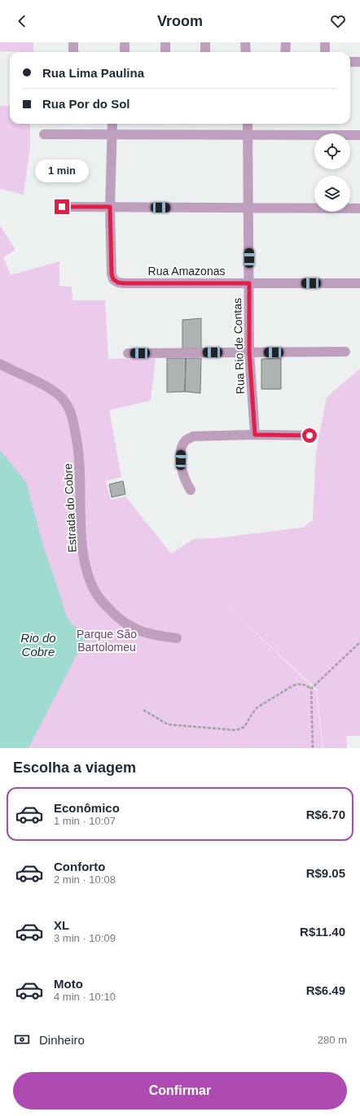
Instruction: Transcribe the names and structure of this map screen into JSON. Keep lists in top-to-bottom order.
{
  "streets": {
    "street": ["Rua Amazonas", "Rua Rio de Contas", "Estrada do Cobre"]
  },
  "crossings": [
    ["Rua Amazonas", "Rua Rio de Contas"]
  ],
  "water": ["Rio do Cobre"],
  "parks": ["Parque São Bartolomeu"],
  "page": {
    "header": "Vroom",
    "banner": ["Rua Lima Paulina", "Rua Por do Sol"],
    "bubble": "1 min",
    "heading": "Escolha a viagem",
    "list": [
      {
        "name": "Econômico",
        "note": "1 min · 10:07",
        "value": "R$6.70"
      },
      {
        "name": "Conforto",
        "note": "2 min · 10:08",
        "value": "R$9.05"
      },
      {
        "name": "XL",
        "note": "3 min · 10:09",
        "value": "R$11.40"
      },
      {
        "name": "Moto",
        "note": "4 min · 10:10",
        "value": "R$6.49"
      }
    ],
    "pay": ["Dinheiro", "280 m"],
    "buttons": "Confirmar"
  }
}
